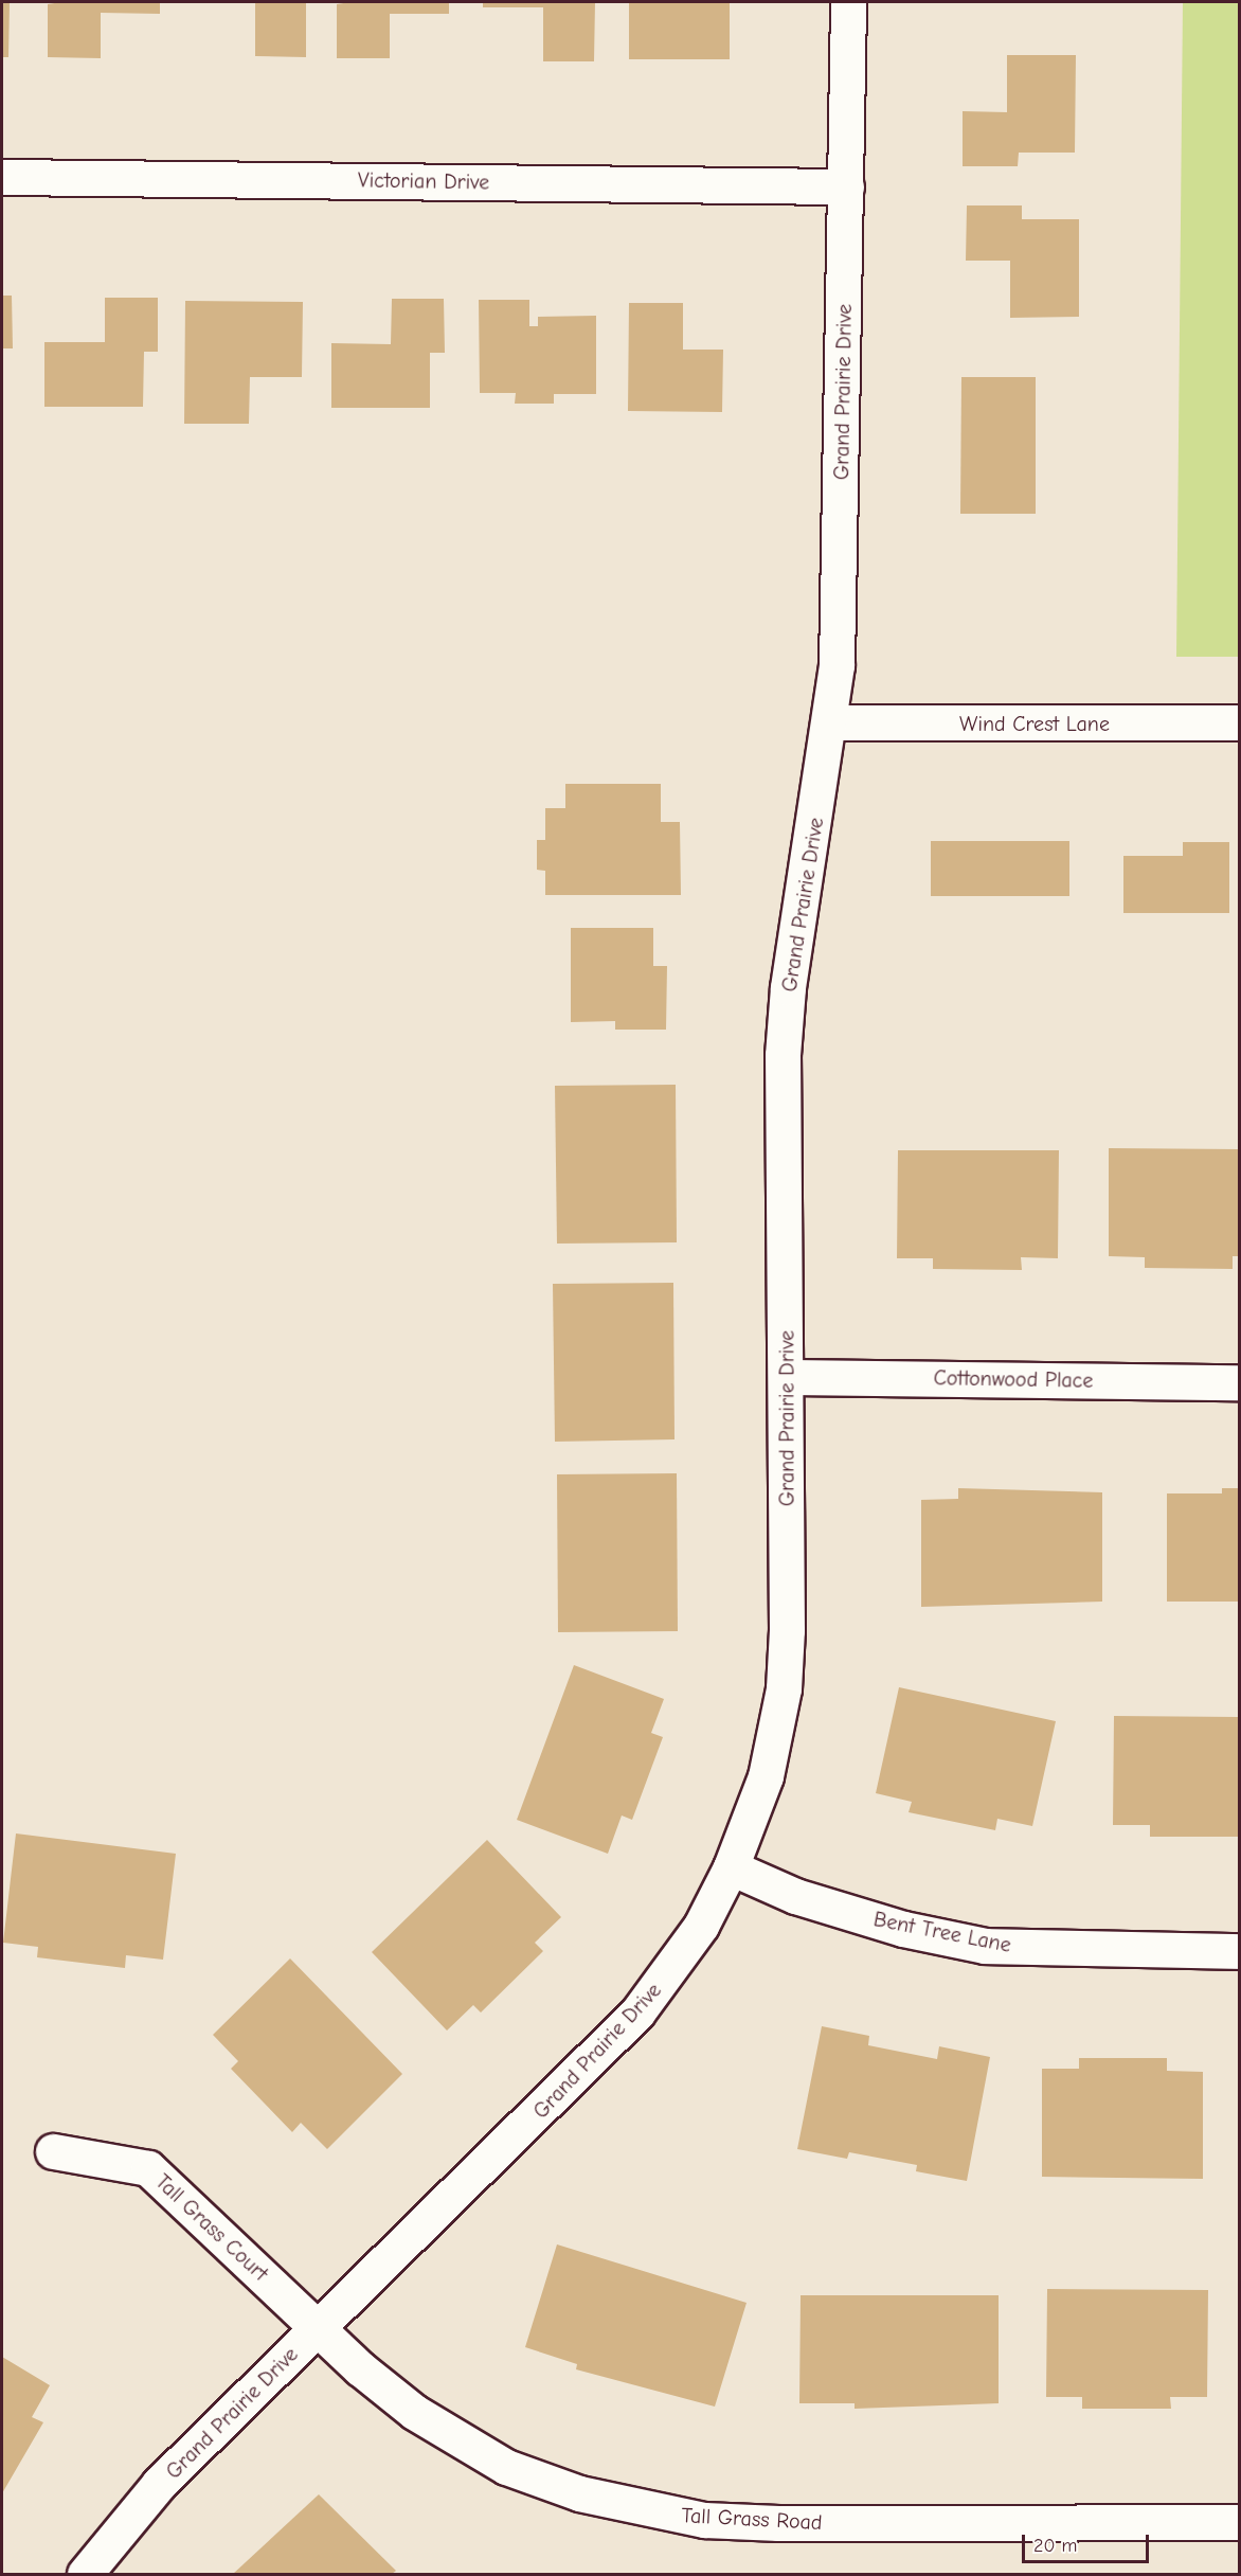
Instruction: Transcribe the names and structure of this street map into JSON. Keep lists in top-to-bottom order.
{
  "streets": {
    "street": [
      "Victorian Drive",
      "Grand Prairie Drive",
      "Wind Crest Lane",
      "Cottonwood Place",
      "Bent Tree Lane",
      "Tall Grass Court",
      "Tall Grass Road"
    ]
  },
  "crossings": [
    ["Victorian Drive", "Grand Prairie Drive"],
    ["Grand Prairie Drive", "Wind Crest Lane"],
    ["Grand Prairie Drive", "Cottonwood Place"],
    ["Grand Prairie Drive", "Bent Tree Lane"],
    ["Grand Prairie Drive", "Tall Grass Court"],
    ["Grand Prairie Drive", "Tall Grass Road"],
    ["Tall Grass Court", "Tall Grass Road"]
  ],
  "scale_bar": "20 m"
}
